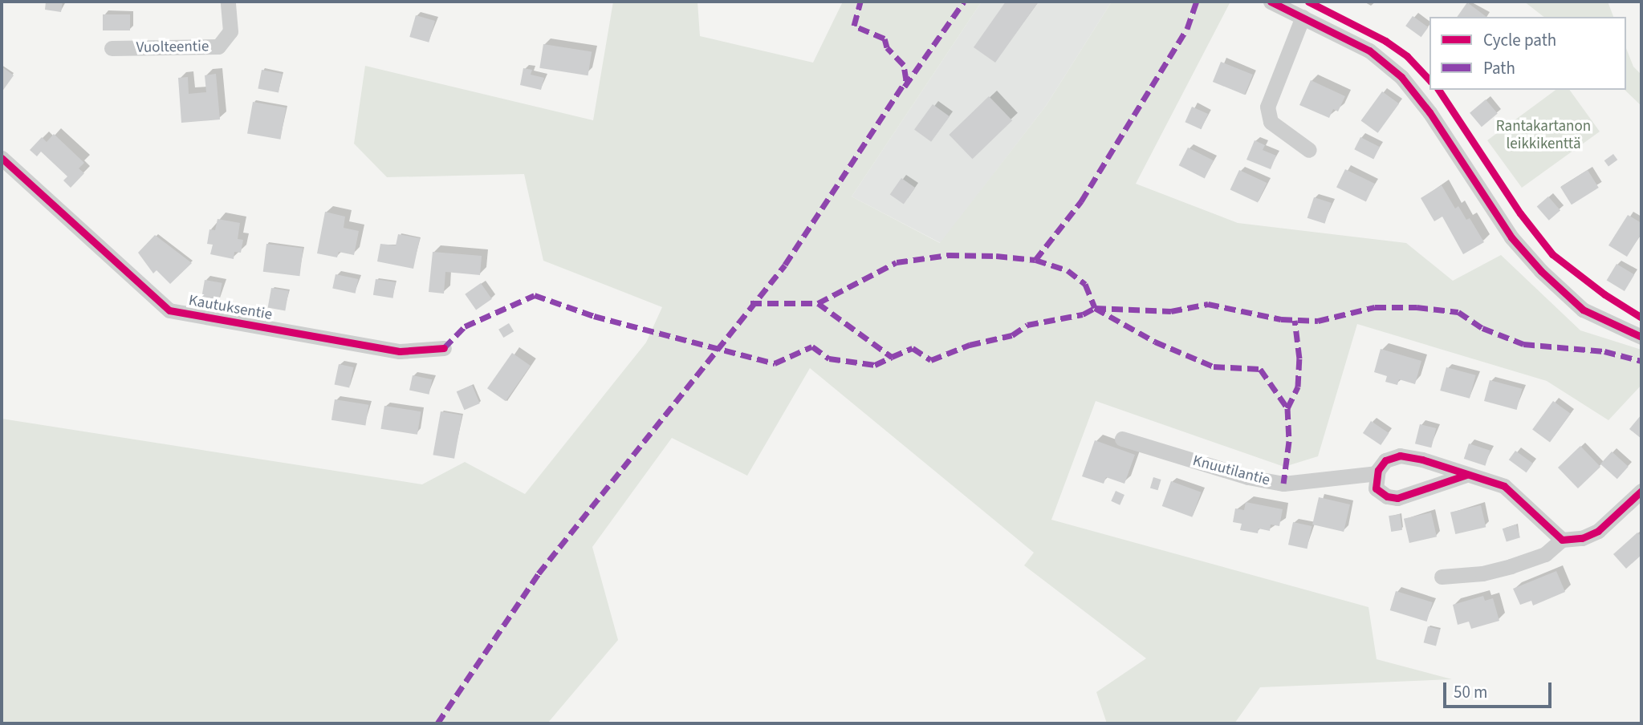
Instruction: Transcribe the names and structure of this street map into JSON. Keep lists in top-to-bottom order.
{
  "streets": {
    "street": ["Vuolteentie", "Kautuksentie", "Knuutilantie"]
  },
  "parks": ["Rantakartanon leikkikenttä"],
  "legend": ["Cycle path", "Path"],
  "scale_bar": "50 m"
}
